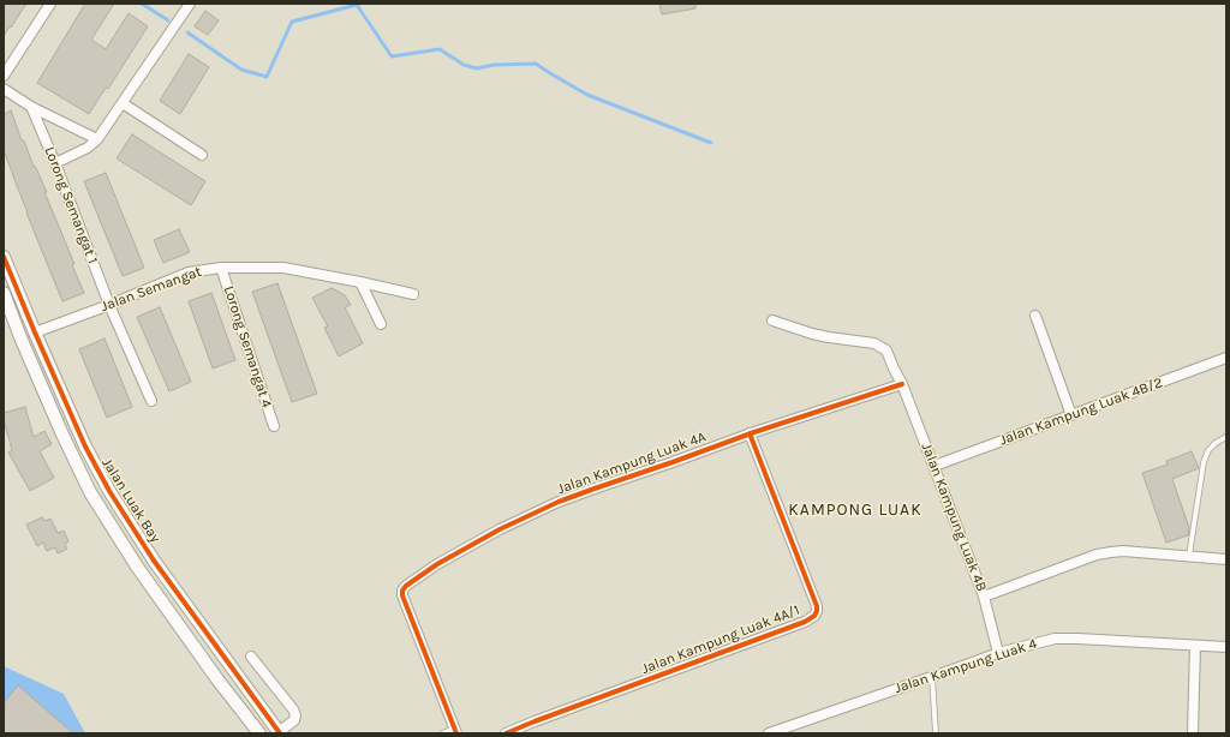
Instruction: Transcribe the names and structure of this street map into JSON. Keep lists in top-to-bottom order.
{
  "streets": {
    "street": [
      "Lorong Semangat 1",
      "Jalan Semangat",
      "Lorong Semangat 4",
      "Jalan Kampung Luak 4B/2",
      "Jalan Kampung Luak 4A",
      "Jalan Luak Bay",
      "Jalan Kampung Luak 4B",
      "Jalan Kampung Luak 4A/1",
      "Jalan Kampung Luak 4"
    ]
  },
  "crossings": [
    ["Lorong Semangat 1", "Jalan Semangat"],
    ["Jalan Semangat", "Lorong Semangat 4"],
    ["Jalan Semangat", "Jalan Luak Bay"],
    ["Jalan Kampung Luak 4B/2", "Jalan Kampung Luak 4B"],
    ["Jalan Kampung Luak 4A", "Jalan Kampung Luak 4B"],
    ["Jalan Kampung Luak 4A", "Jalan Kampung Luak 4A/1"],
    ["Jalan Kampung Luak 4B", "Jalan Kampung Luak 4"]
  ],
  "districts": ["KAMPONG LUAK"]
}
